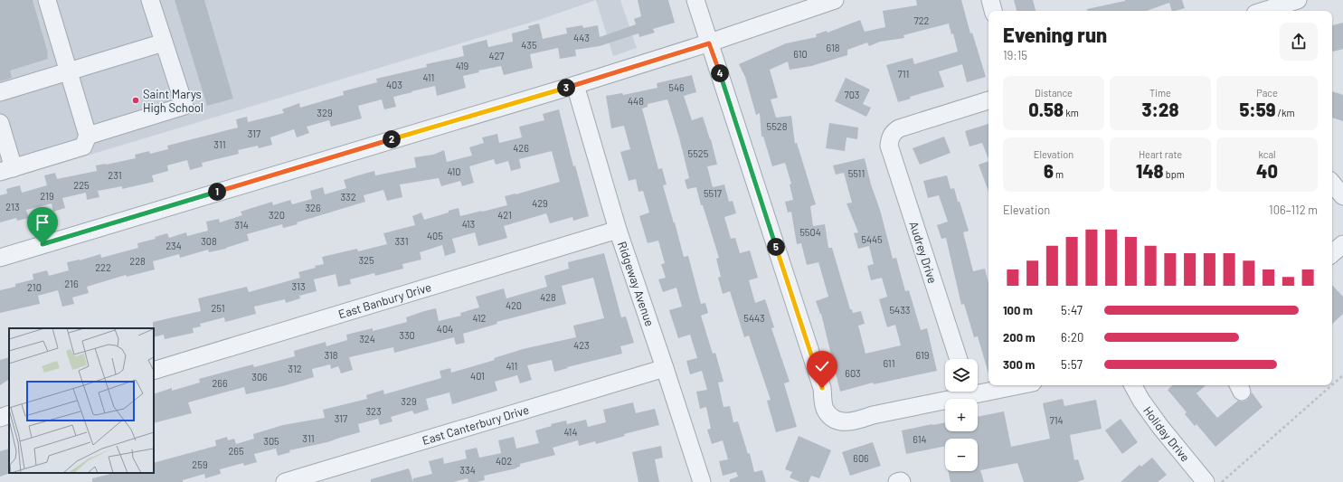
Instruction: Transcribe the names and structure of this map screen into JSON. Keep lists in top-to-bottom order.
{
  "streets": {
    "street": [
      "Audrey Drive",
      "Ridgeway Avenue",
      "East Banbury Drive",
      "East Canterbury Drive",
      "Holiday Drive"
    ]
  },
  "crossings": [
    ["Ridgeway Avenue", "East Banbury Drive"],
    ["Ridgeway Avenue", "East Canterbury Drive"]
  ],
  "places": ["Saint Marys High School"],
  "house_numbers": [
    "722",
    "443",
    "435",
    "618",
    "610",
    "427",
    "419",
    "711",
    "411",
    "403",
    "546",
    "703",
    "448",
    "329",
    "5528",
    "317",
    "311",
    "426",
    "5525",
    "410",
    "5511",
    "231",
    "225",
    "5517",
    "219",
    "332",
    "429",
    "213",
    "326",
    "320",
    "421",
    "413",
    "314",
    "5504",
    "405",
    "5445",
    "308",
    "331",
    "234",
    "325",
    "228",
    "222",
    "216",
    "313",
    "210",
    "428",
    "420",
    "251",
    "5433",
    "412",
    "5443",
    "404",
    "330",
    "324",
    "423",
    "318",
    "619",
    "611",
    "411",
    "312",
    "603",
    "401",
    "306",
    "266",
    "329",
    "323",
    "317",
    "714",
    "414",
    "311",
    "614",
    "305",
    "265",
    "606",
    "402",
    "259",
    "334"
  ],
  "page": {
    "heading": ["Evening run", "19:15"],
    "pins": [
      "4",
      "3",
      "2",
      "1",
      "5"
    ],
    "stats": [
      ["Distance", "0.58 km"],
      ["Time", "3:28"],
      ["Pace", "5:59 /km"],
      ["Elevation", "6 m"],
      ["Heart rate", "148 bpm"],
      ["kcal", "40"]
    ],
    "chart": ["Elevation", "106–112 m"],
    "list": [
      {
        "name": "100 m",
        "note": "5:47"
      },
      {
        "name": "200 m",
        "note": "6:20"
      },
      {
        "name": "300 m",
        "note": "5:57"
      }
    ],
    "map_buttons": ["+", "−"]
  }
}
